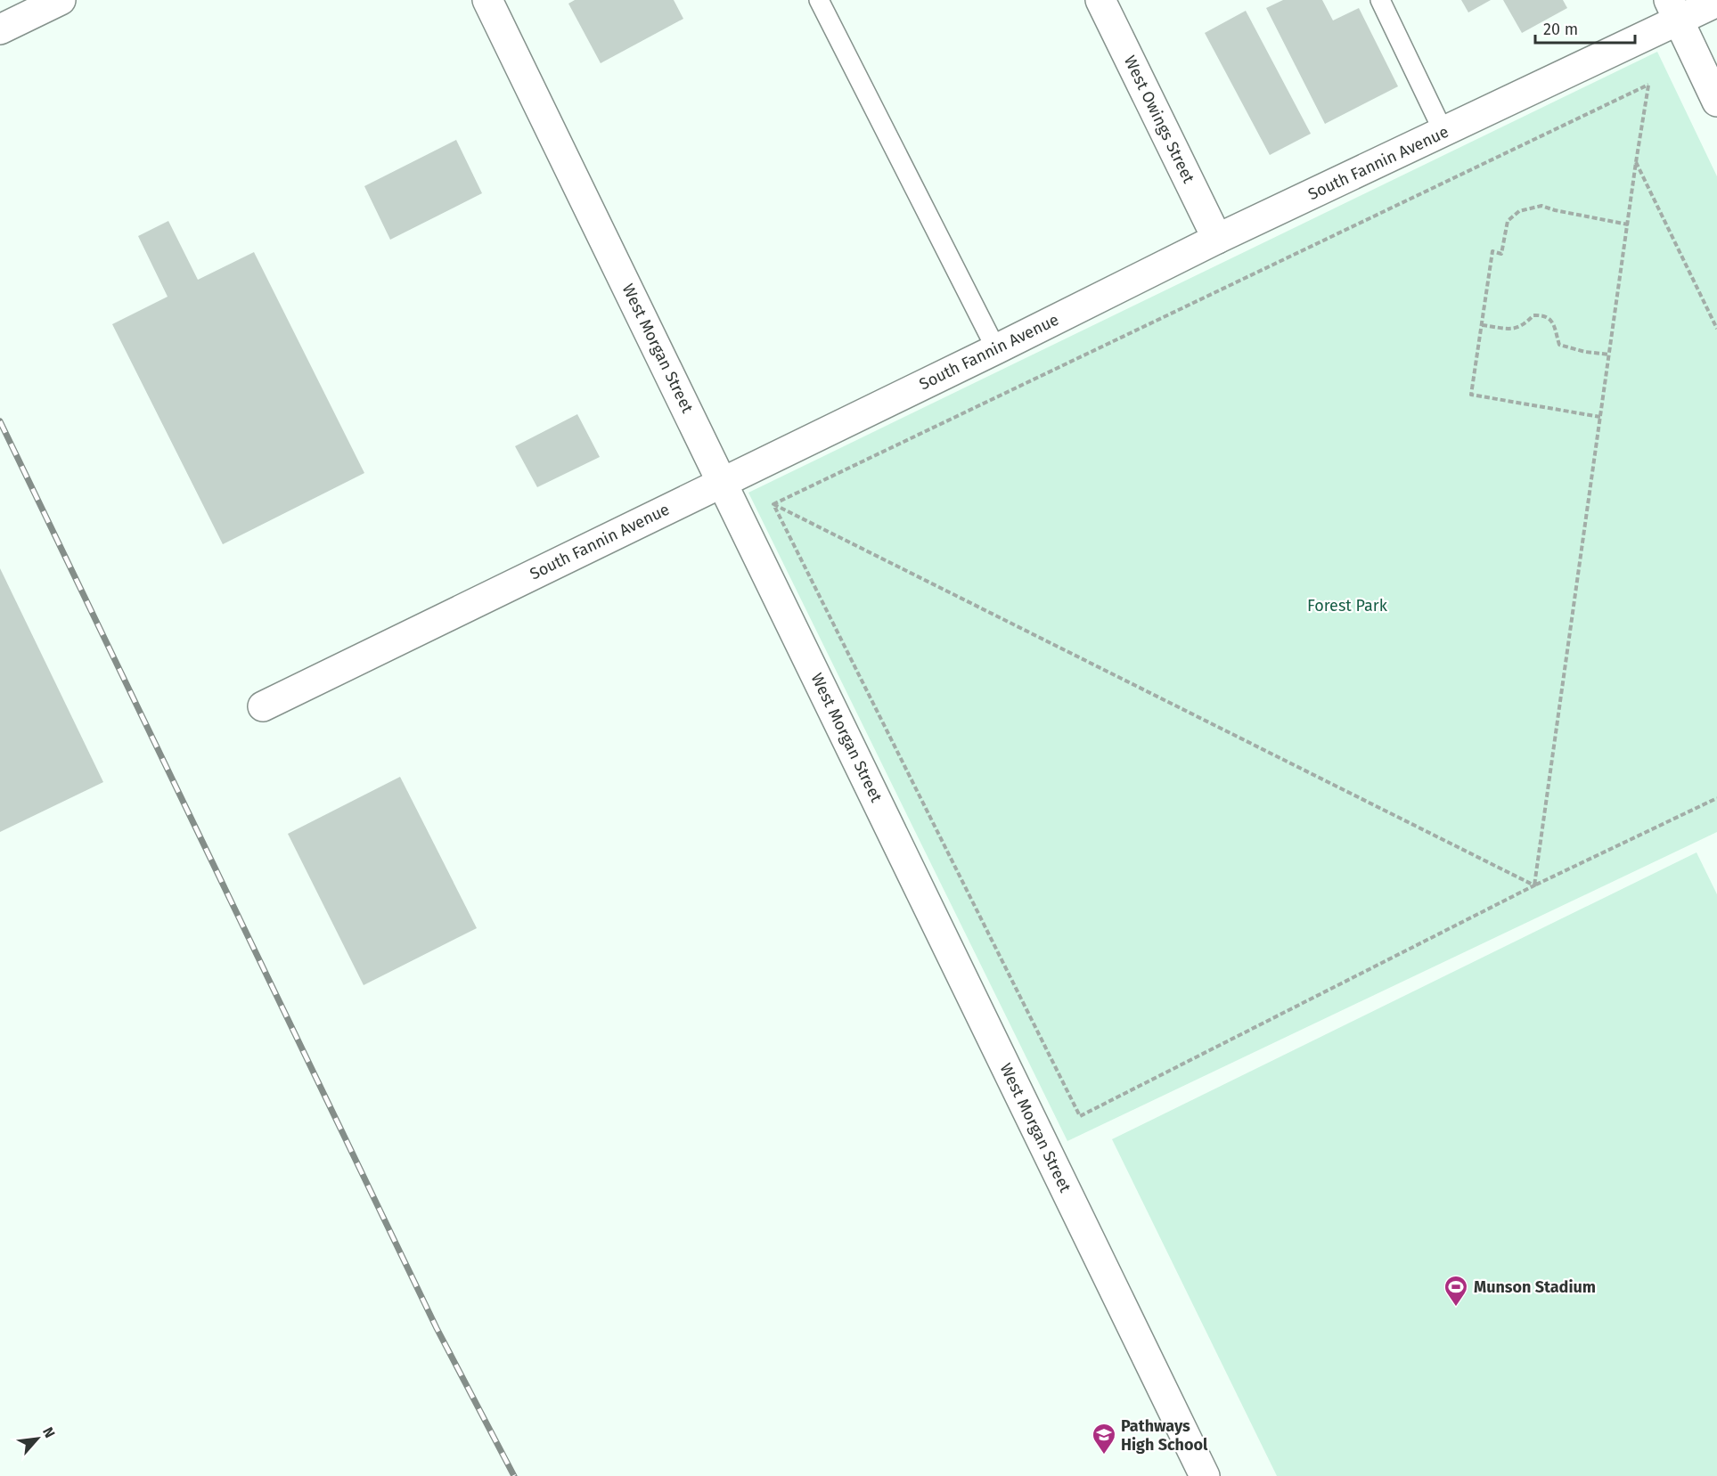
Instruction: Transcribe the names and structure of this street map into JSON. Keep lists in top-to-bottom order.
{
  "streets": {
    "street": ["West Owings Street", "South Fannin Avenue", "West Morgan Street"]
  },
  "crossings": [
    ["West Owings Street", "South Fannin Avenue"],
    ["South Fannin Avenue", "West Morgan Street"]
  ],
  "parks": ["Forest Park"],
  "places": {
    "sports": ["Munson Stadium"],
    "school or university": ["Pathways High School"]
  },
  "scale_bar": "20 m",
  "north": "top right"
}
